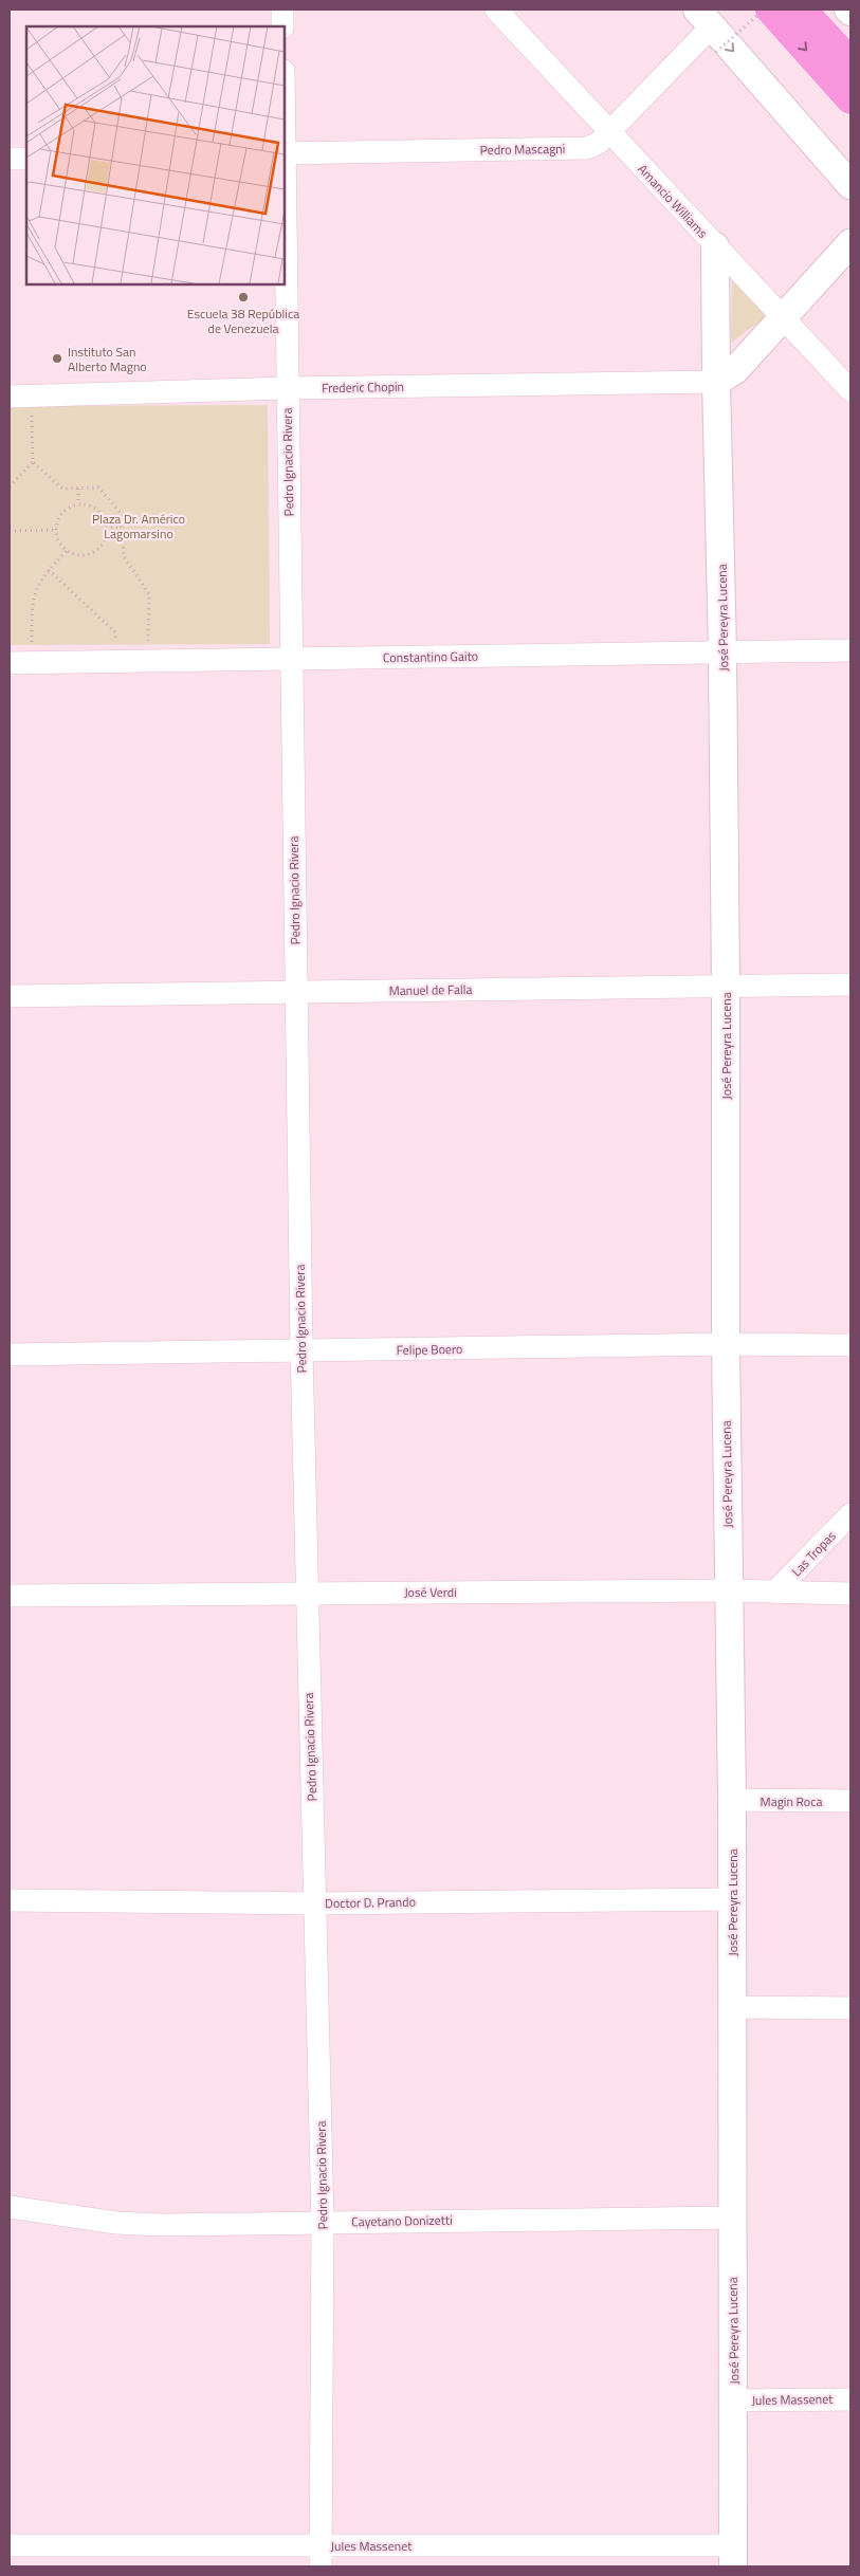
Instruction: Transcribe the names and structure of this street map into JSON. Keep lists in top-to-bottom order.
{
  "streets": {
    "street": [
      "Pedro Mascagni",
      "Amancio Williams",
      "Frederic Chopin",
      "Pedro Ignacio Rivera",
      "José Pereyra Lucena",
      "Constantino Gaito",
      "Manuel de Falla",
      "Felipe Boero",
      "Las Tropas",
      "José Verdi",
      "Magin Roca",
      "Doctor D. Prando",
      "Cayetano Donizetti",
      "Jules Massenet"
    ]
  },
  "crossings": [
    ["Pedro Mascagni", "Amancio Williams"],
    ["Amancio Williams", "José Pereyra Lucena"],
    ["Frederic Chopin", "Pedro Ignacio Rivera"],
    ["Frederic Chopin", "José Pereyra Lucena"],
    ["Pedro Ignacio Rivera", "Constantino Gaito"],
    ["Pedro Ignacio Rivera", "Manuel de Falla"],
    ["Pedro Ignacio Rivera", "Felipe Boero"],
    ["Pedro Ignacio Rivera", "José Verdi"],
    ["Pedro Ignacio Rivera", "Doctor D. Prando"],
    ["Pedro Ignacio Rivera", "Cayetano Donizetti"],
    ["Pedro Ignacio Rivera", "Jules Massenet"],
    ["José Pereyra Lucena", "Constantino Gaito"],
    ["José Pereyra Lucena", "Manuel de Falla"],
    ["José Pereyra Lucena", "Felipe Boero"],
    ["José Pereyra Lucena", "José Verdi"],
    ["José Pereyra Lucena", "Magin Roca"],
    ["José Pereyra Lucena", "Doctor D. Prando"],
    ["José Pereyra Lucena", "Cayetano Donizetti"],
    ["José Pereyra Lucena", "Jules Massenet"],
    ["Las Tropas", "José Verdi"]
  ],
  "parks": ["Plaza Dr. Américo Lagomarsino"],
  "places": ["Escuela 38 República de Venezuela", "Instituto San Alberto Magno"]
}
